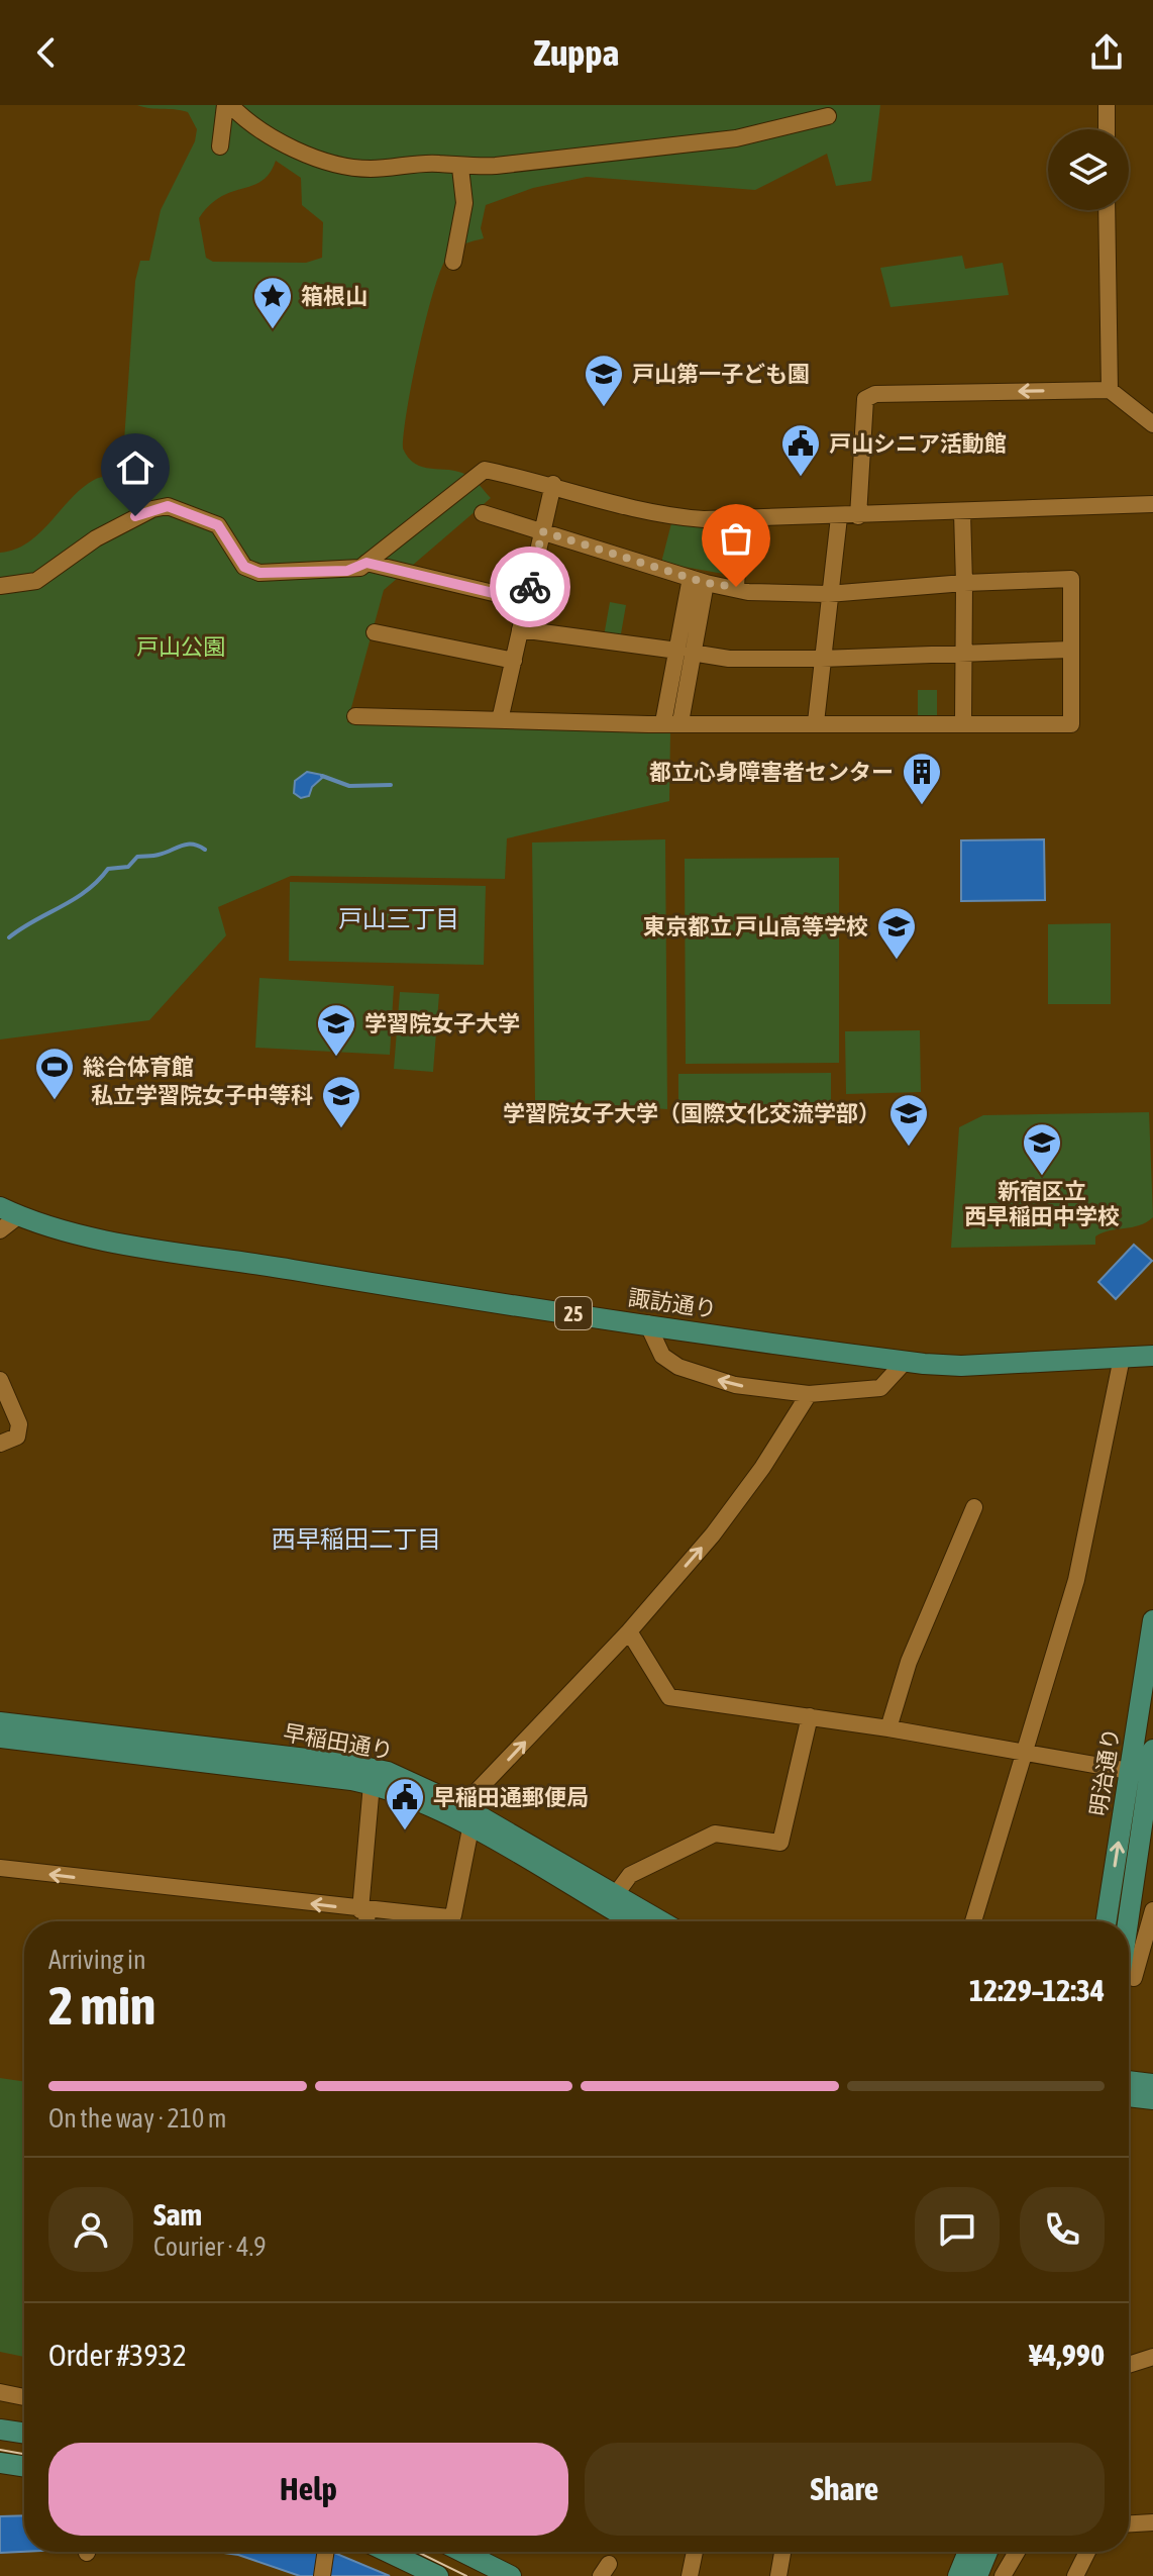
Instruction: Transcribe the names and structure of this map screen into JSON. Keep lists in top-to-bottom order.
{
  "streets": {
    "main road": [
      "諏訪通り",
      "25",
      "早稲田通り",
      "明治通り"
    ]
  },
  "districts": ["戸山三丁目", "西早稲田二丁目"],
  "parks": ["戸山公園"],
  "places": {
    "place": ["箱根山"],
    "school or university": [
      "戸山第一子ども園",
      "東京都立 戸山高等学校",
      "学習院女子大学",
      "私立学習院女子中等科",
      "学習院女子大学（国際文化交流学部）",
      "新宿区立 西早稲田中学校"
    ],
    "public building": ["戸山シニア活動館", "早稲田通郵便局"],
    "building": ["都立心身障害者センター"],
    "sports": ["総合体育館"]
  },
  "page": {
    "header": "Zuppa",
    "heading": ["2 min", "Arriving in", "12:29–12:34"],
    "panel": [
      "Sam",
      "Courier · 4.9",
      "Order #3932",
      "¥4,990"
    ],
    "bar": "On the way · 210 m",
    "buttons": ["Help", "Share"]
  }
}
